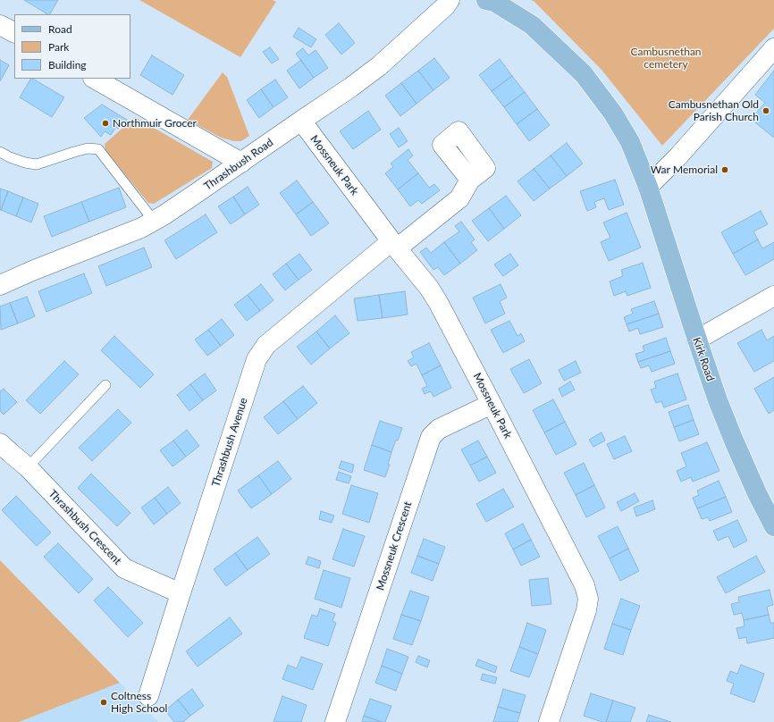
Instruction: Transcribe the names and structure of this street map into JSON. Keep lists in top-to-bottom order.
{
  "streets": {
    "main road": ["Kirk Road"],
    "street": [
      "Thrashbush Road",
      "Mossneuk Park",
      "Thrashbush Avenue",
      "Thrashbush Crescent",
      "Mossneuk Crescent"
    ]
  },
  "crossings": [
    ["Thrashbush Road", "Mossneuk Park"],
    ["Mossneuk Park", "Thrashbush Avenue"],
    ["Mossneuk Park", "Mossneuk Crescent"],
    ["Thrashbush Avenue", "Thrashbush Crescent"]
  ],
  "parks": ["Cambusnethan cemetery"],
  "places": [
    "Cambusnethan Old Parish Church",
    "Northmuir Grocer",
    "War Memorial",
    "Coltness High School"
  ],
  "legend": ["Road", "Park", "Building"]
}
